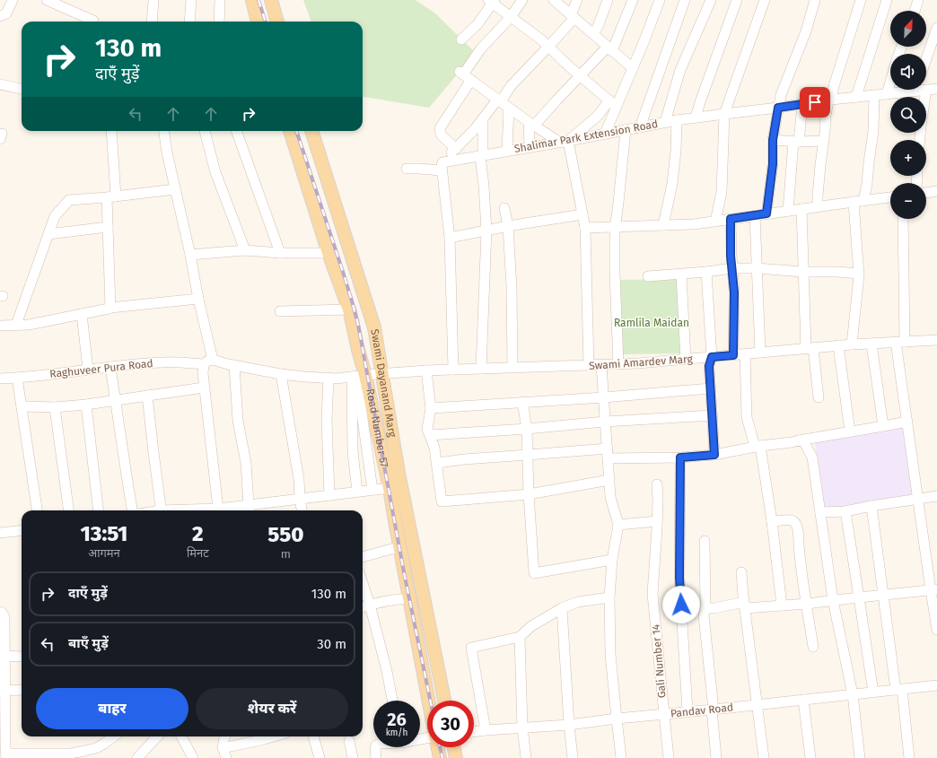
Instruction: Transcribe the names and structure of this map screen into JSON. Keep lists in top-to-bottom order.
{
  "streets": {
    "main road": ["Swami Dayanand Marg", "Road Number 57"],
    "street": [
      "Shalimar Park Extension Road",
      "Swami Amardev Marg",
      "Raghuveer Pura Road",
      "Gali Number 14",
      "Pandav Road"
    ]
  },
  "crossings": [
    ["Swami Amardev Marg", "Swami Dayanand Marg"],
    ["Swami Amardev Marg", "Road Number 57"],
    ["Gali Number 14", "Pandav Road"]
  ],
  "parks": ["Ramlila Maidan"],
  "north": "top right",
  "page": {
    "map_buttons": ["+", "−"],
    "turn": ["130 m", "दाएँ मुड़ें"],
    "eta": [
      "13:51",
      "आगमन",
      "2",
      "मिनट",
      "550",
      "m"
    ],
    "list": [
      {
        "name": "दाएँ मुड़ें",
        "value": "130 m"
      },
      {
        "name": "बाएँ मुड़ें",
        "value": "30 m"
      }
    ],
    "buttons": ["बाहर", "शेयर करें"],
    "speed": "26 km/h",
    "limit": "30"
  }
}
